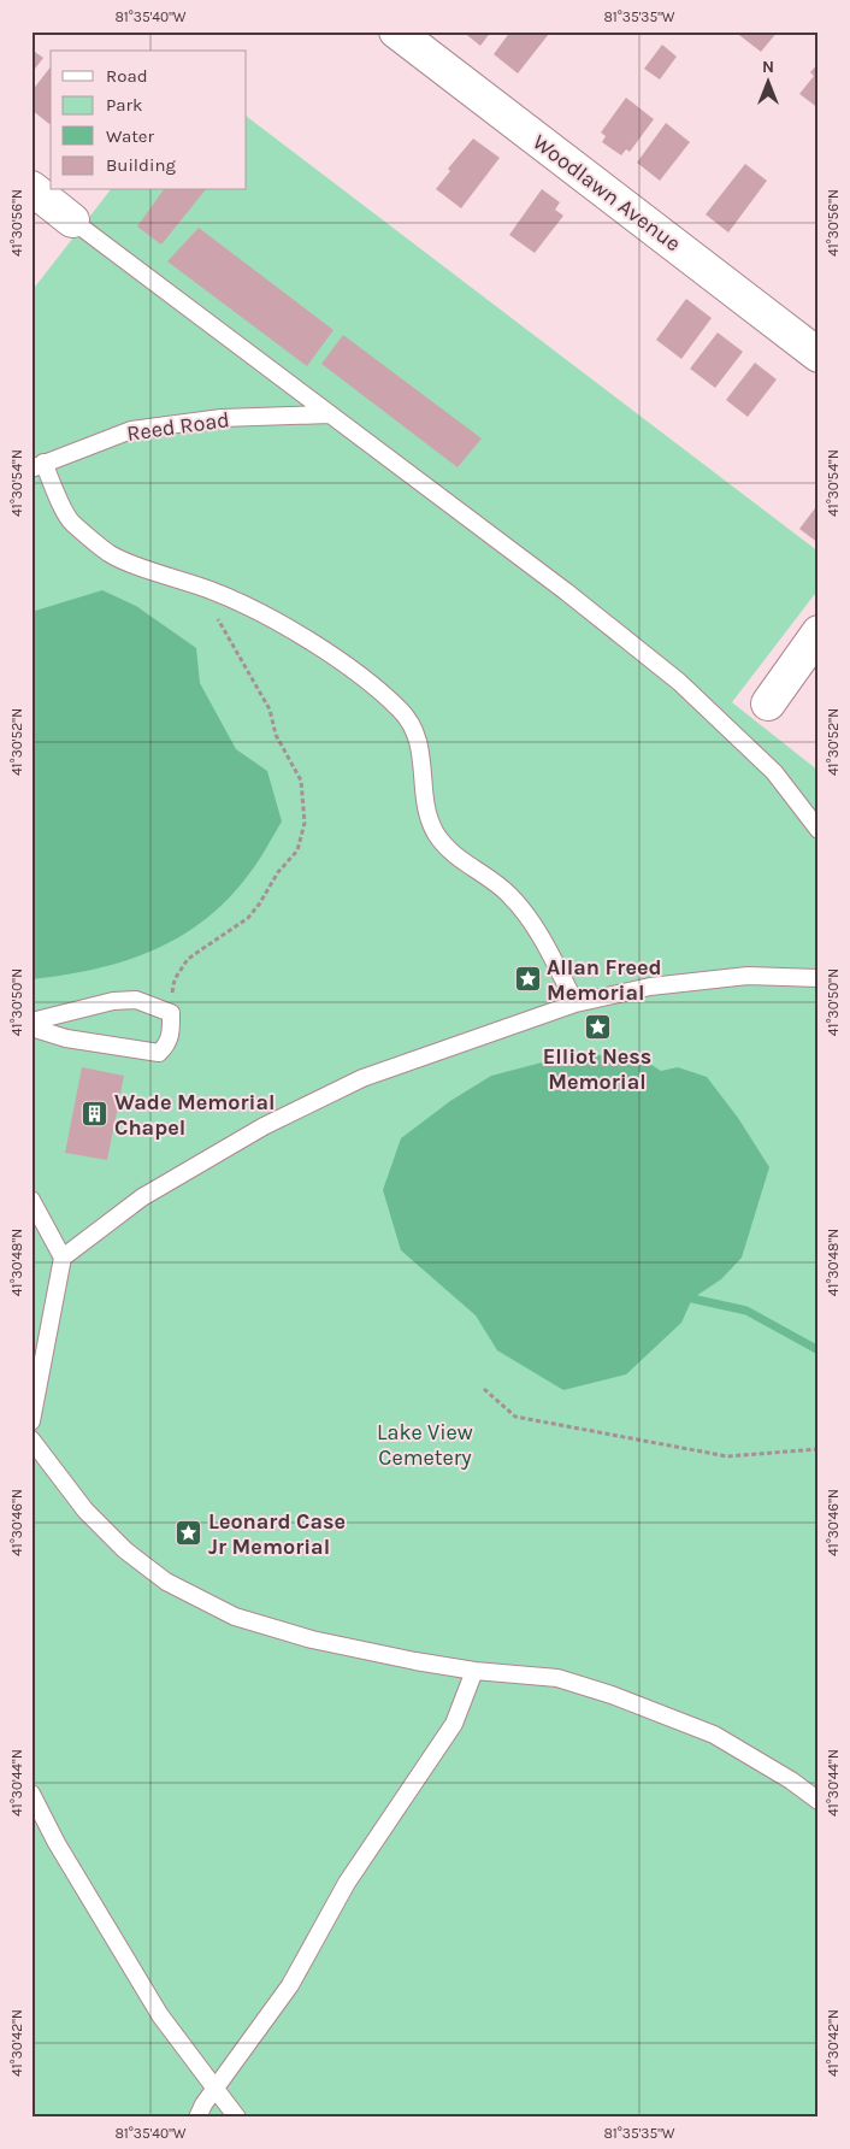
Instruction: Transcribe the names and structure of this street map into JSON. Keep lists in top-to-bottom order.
{
  "streets": {
    "street": ["Woodlawn Avenue"],
    "lane": ["Reed Road"]
  },
  "parks": ["Lake View Cemetery"],
  "places": {
    "place": ["Allan Freed Memorial", "Elliot Ness Memorial", "Leonard Case Jr Memorial"],
    "building": ["Wade Memorial Chapel"]
  },
  "legend": [
    "Road",
    "Park",
    "Water",
    "Building"
  ],
  "north": "top",
  "coordinates": [
    "81°35'40\"W",
    "81°35'35\"W",
    "41°30'56\"N",
    "41°30'54\"N",
    "41°30'52\"N",
    "41°30'50\"N",
    "41°30'48\"N",
    "41°30'46\"N",
    "41°30'44\"N",
    "41°30'42\"N"
  ]
}
